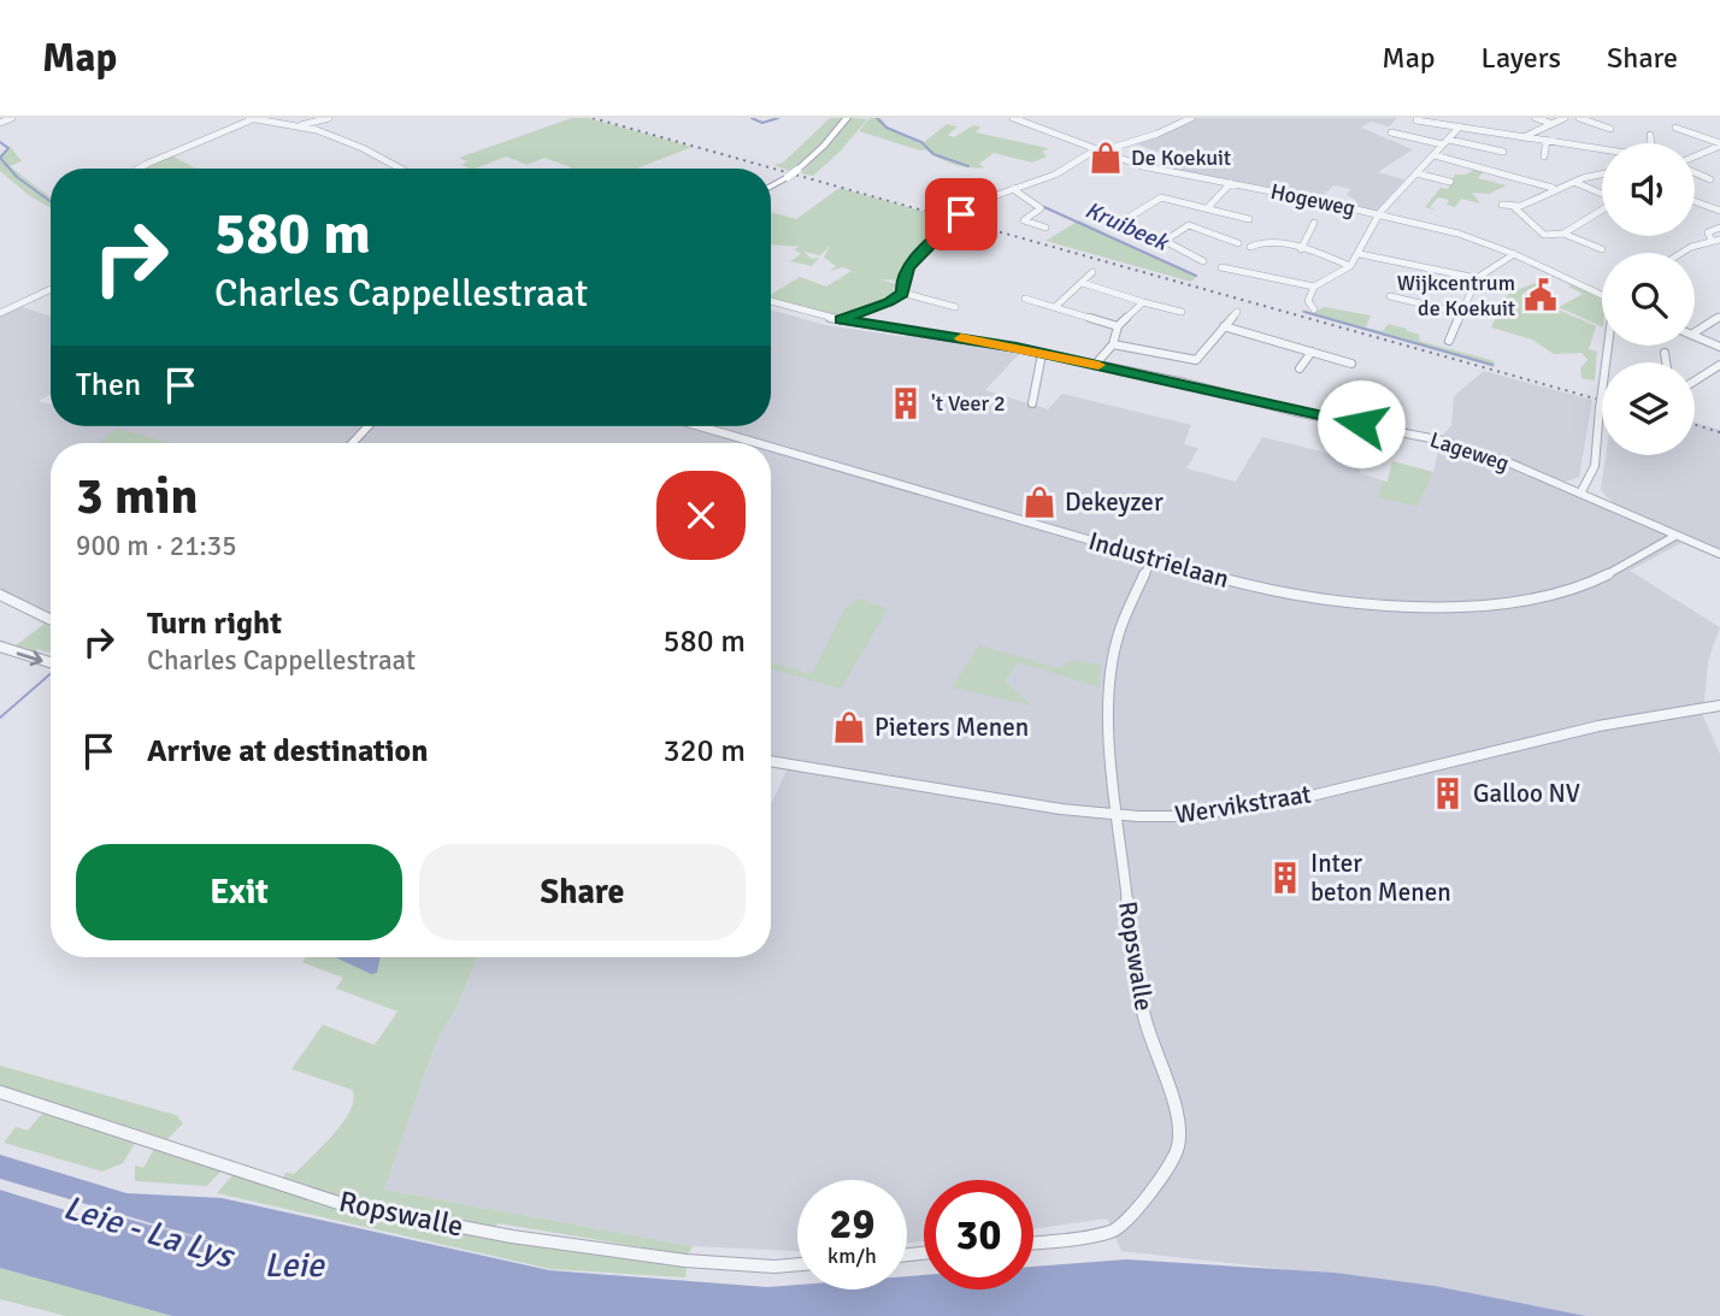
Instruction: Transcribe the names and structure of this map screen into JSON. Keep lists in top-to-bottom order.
{
  "streets": {
    "street": [
      "Hogeweg",
      "Lageweg",
      "Industrielaan",
      "Wervikstraat",
      "Ropswalle"
    ]
  },
  "crossings": [
    ["Lageweg", "Industrielaan"],
    ["Industrielaan", "Ropswalle"],
    ["Wervikstraat", "Ropswalle"]
  ],
  "water": ["Kruibeek", "Leie - La Lys", "Leie"],
  "places": {
    "shop": ["De Koekuit", "Dekeyzer", "Pieters Menen"],
    "public building": ["Wijkcentrum de Koekuit"],
    "building": ["'t Veer 2", "Galloo NV", "Inter beton Menen"]
  },
  "page": {
    "header": "Map",
    "nav": ["Map", "Layers", "Share"],
    "turn": ["580 m", "Charles Cappellestraat"],
    "then": "Then",
    "heading": ["3 min", "900 m · 21:35"],
    "list": [
      {
        "name": "Turn right",
        "note": "Charles Cappellestraat",
        "value": "580 m"
      },
      {
        "name": "Arrive at destination",
        "value": "320 m"
      }
    ],
    "buttons": ["Exit", "Share"],
    "speed": "29 km/h",
    "limit": "30"
  }
}
